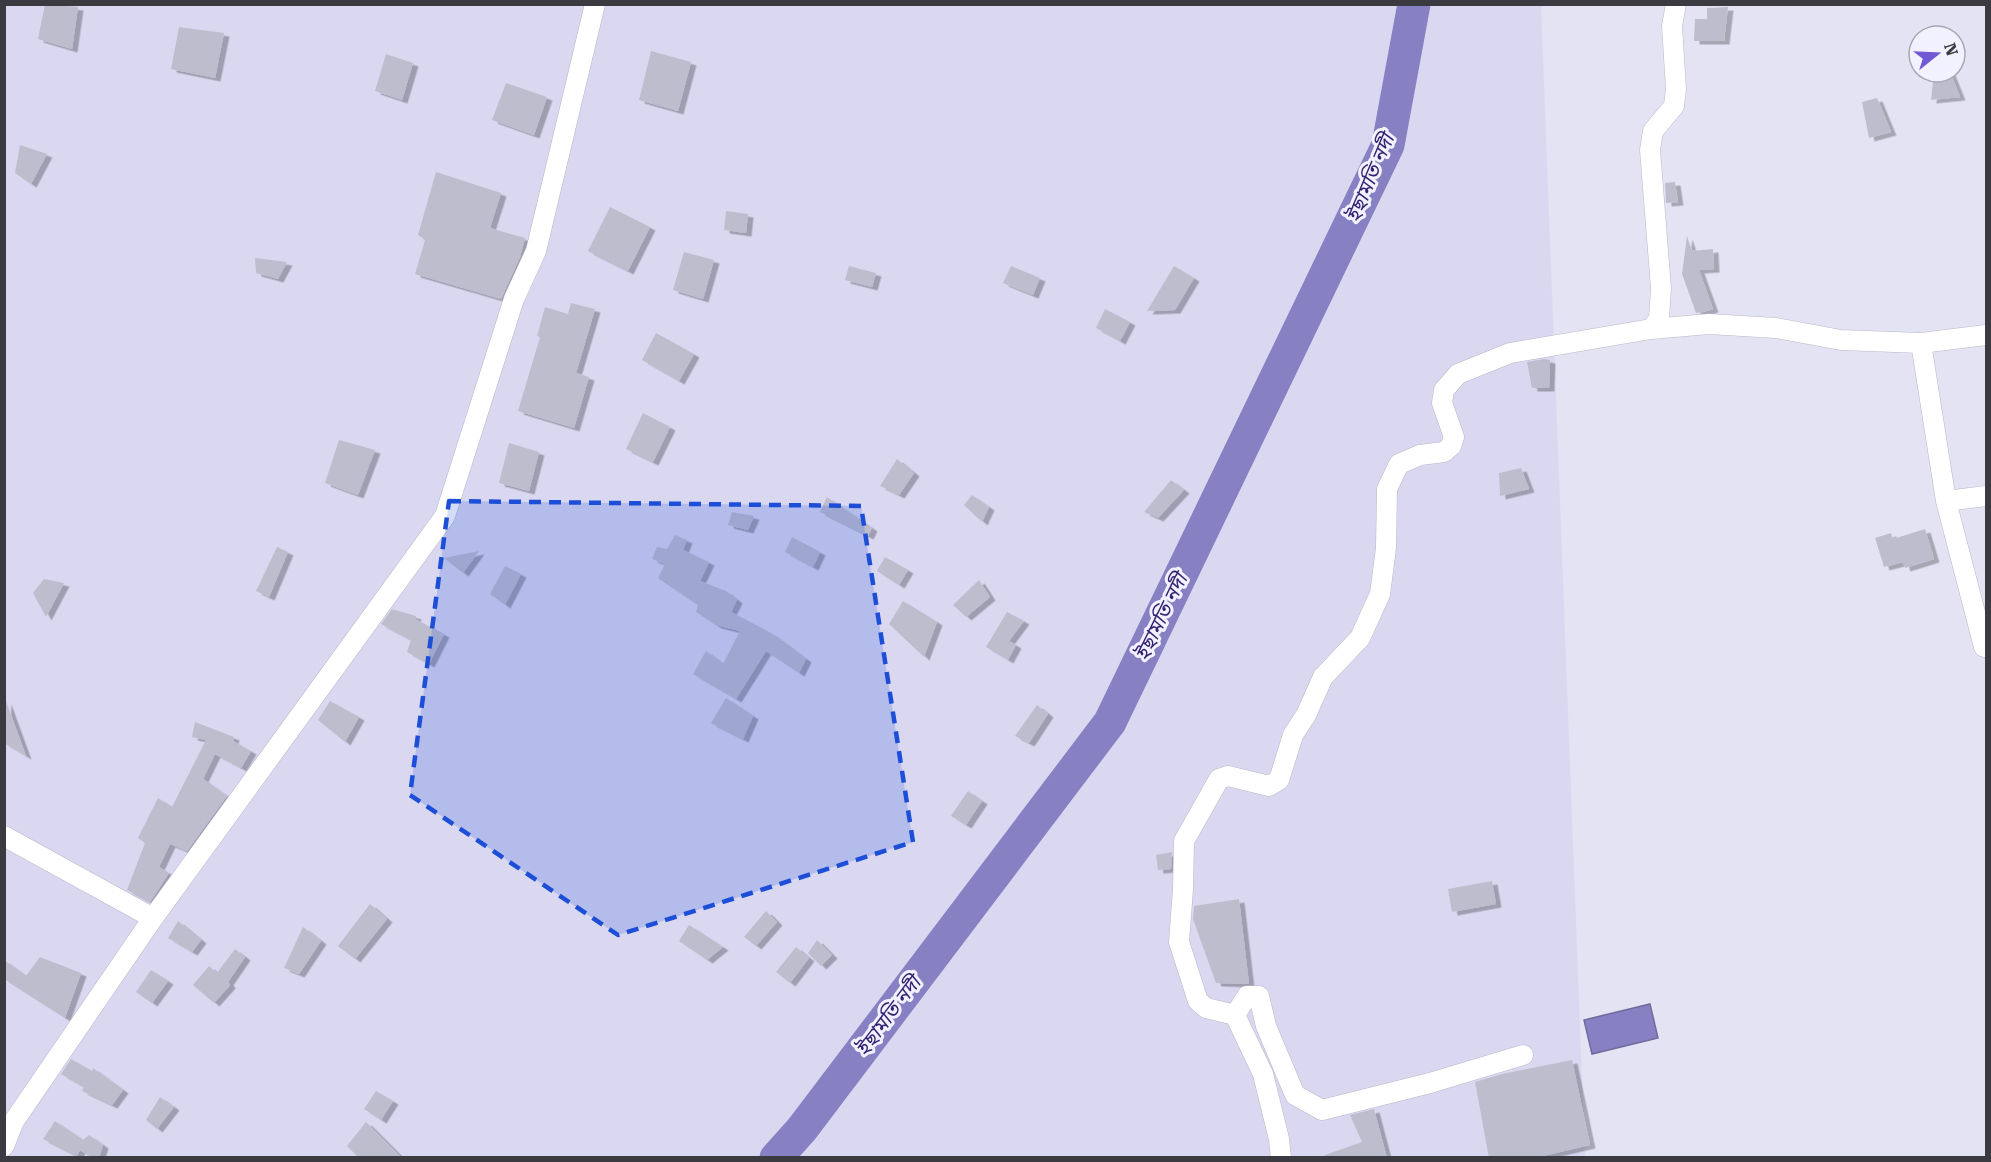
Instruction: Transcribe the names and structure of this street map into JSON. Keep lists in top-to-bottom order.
{
  "water": ["ইছামতি নদী"],
  "north": "right"
}
